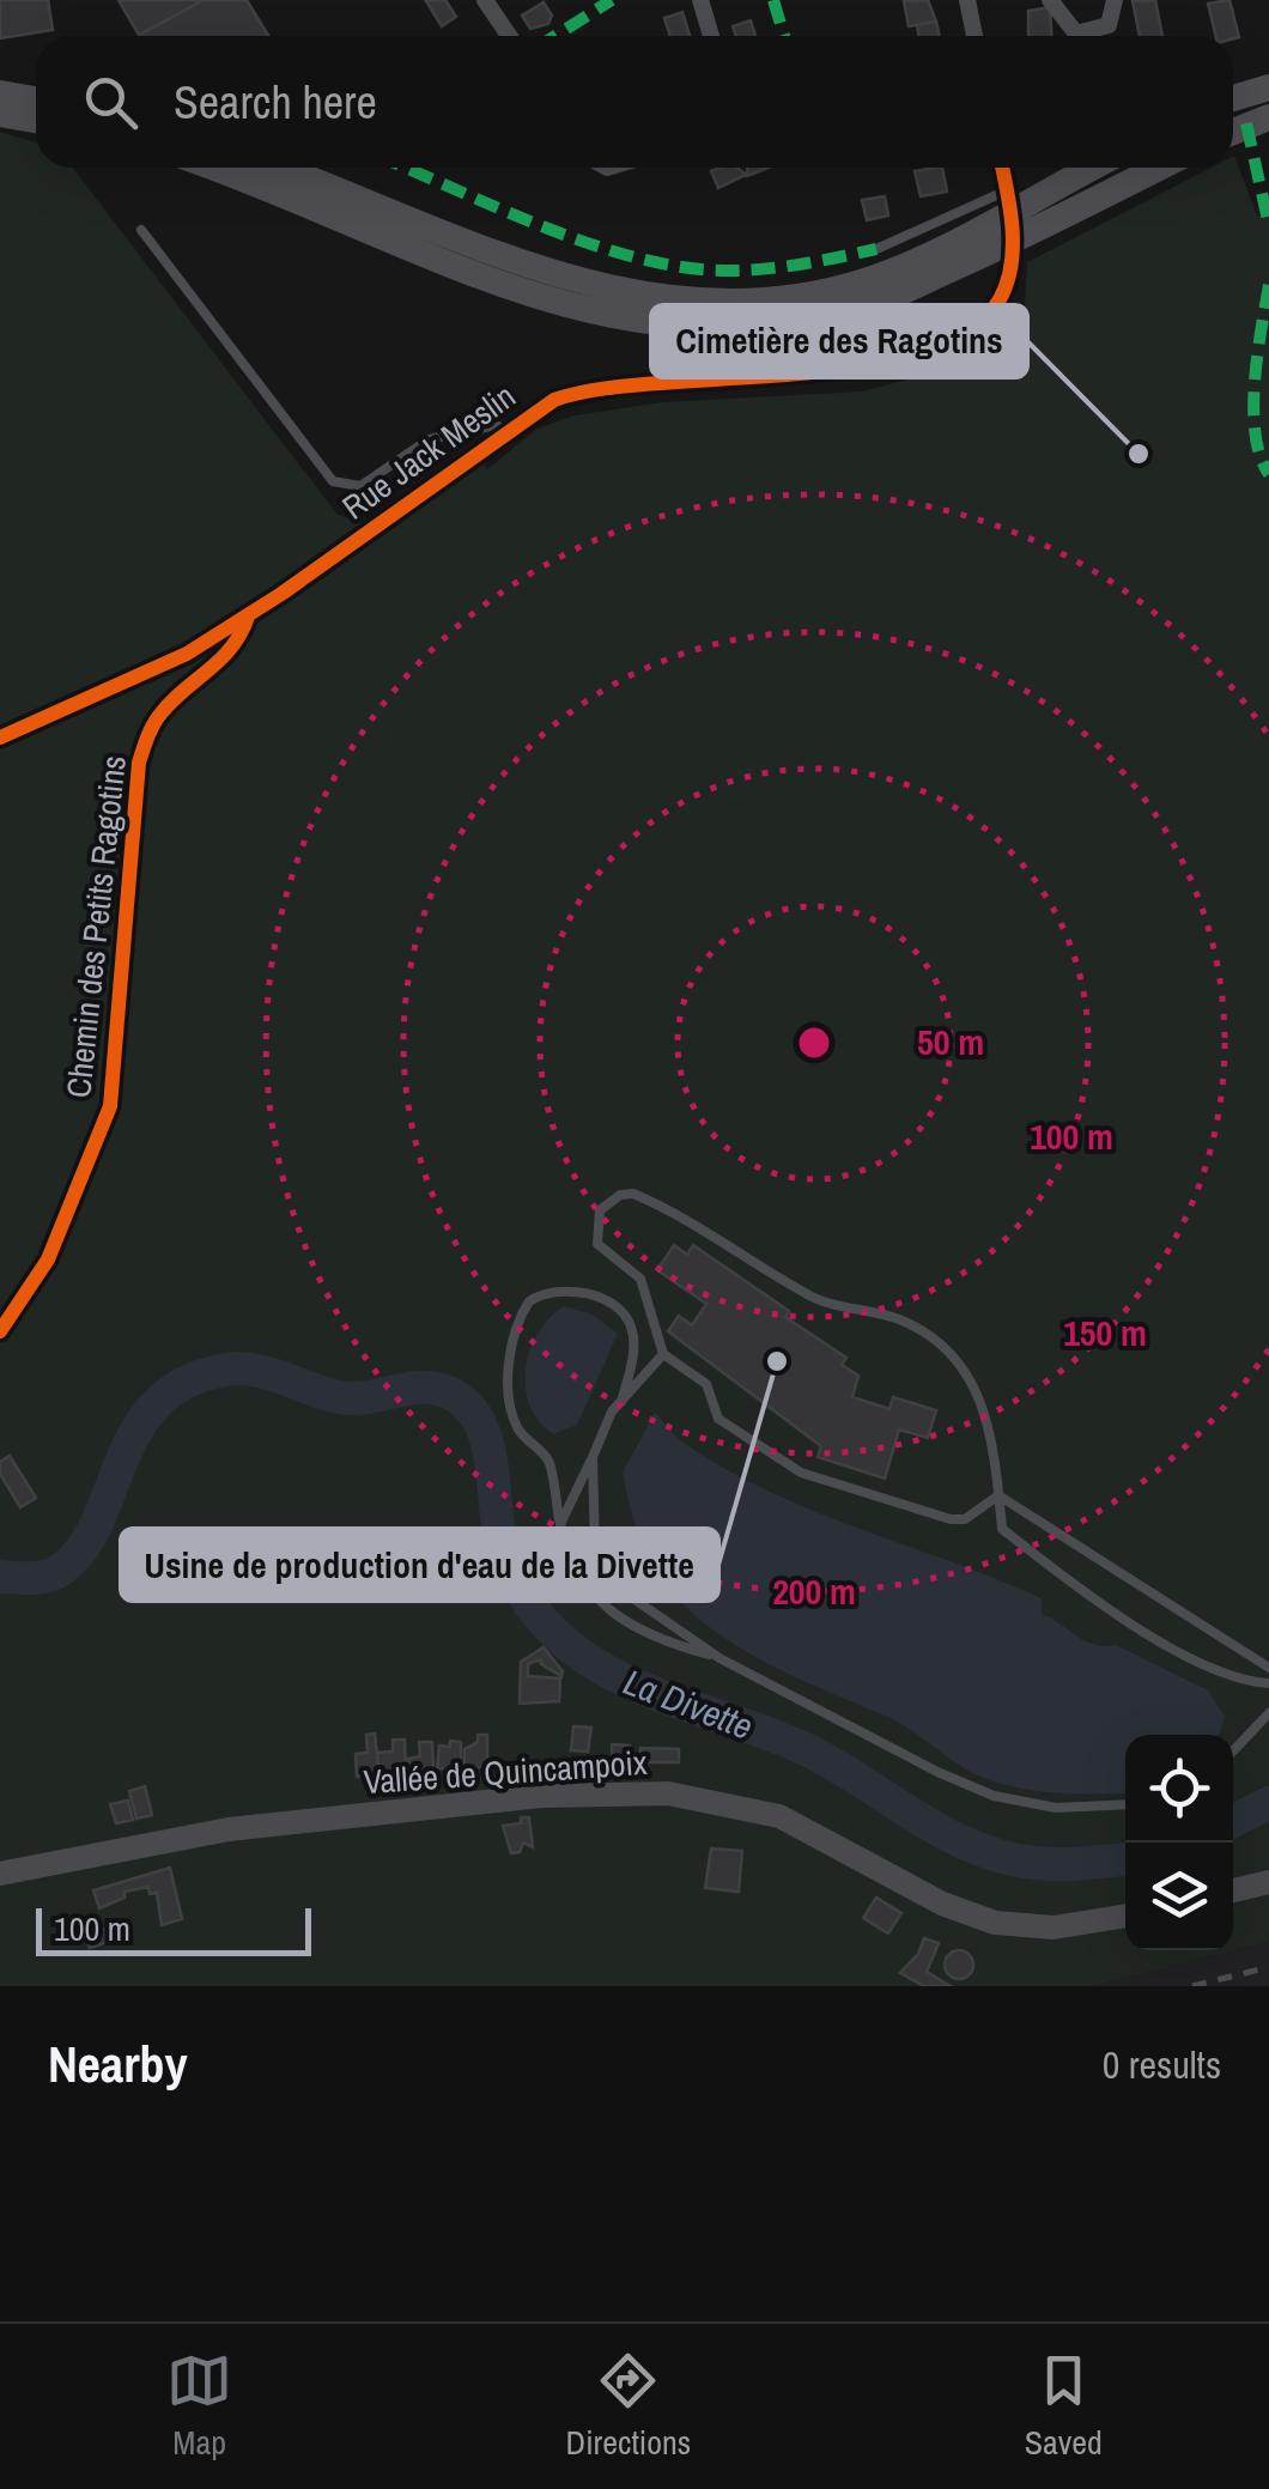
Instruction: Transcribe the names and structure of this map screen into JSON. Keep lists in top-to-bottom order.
{
  "streets": {
    "main road": ["Vallée de Quincampoix"],
    "street": ["Rue Jack Meslin", "Chemin des Petits Ragotins"]
  },
  "crossings": [
    ["Rue Jack Meslin", "Chemin des Petits Ragotins"]
  ],
  "water": ["La Divette"],
  "places": ["Cimetière des Ragotins", "Usine de production d'eau de la Divette"],
  "scale_bar": "100 m",
  "page": {
    "search": "Search here",
    "scale": "100 m",
    "heading": ["Nearby", "0 results"],
    "nav": ["Map", "Directions", "Saved"]
  },
  "rings": [
    "50 m",
    "100 m",
    "150 m",
    "200 m"
  ]
}
